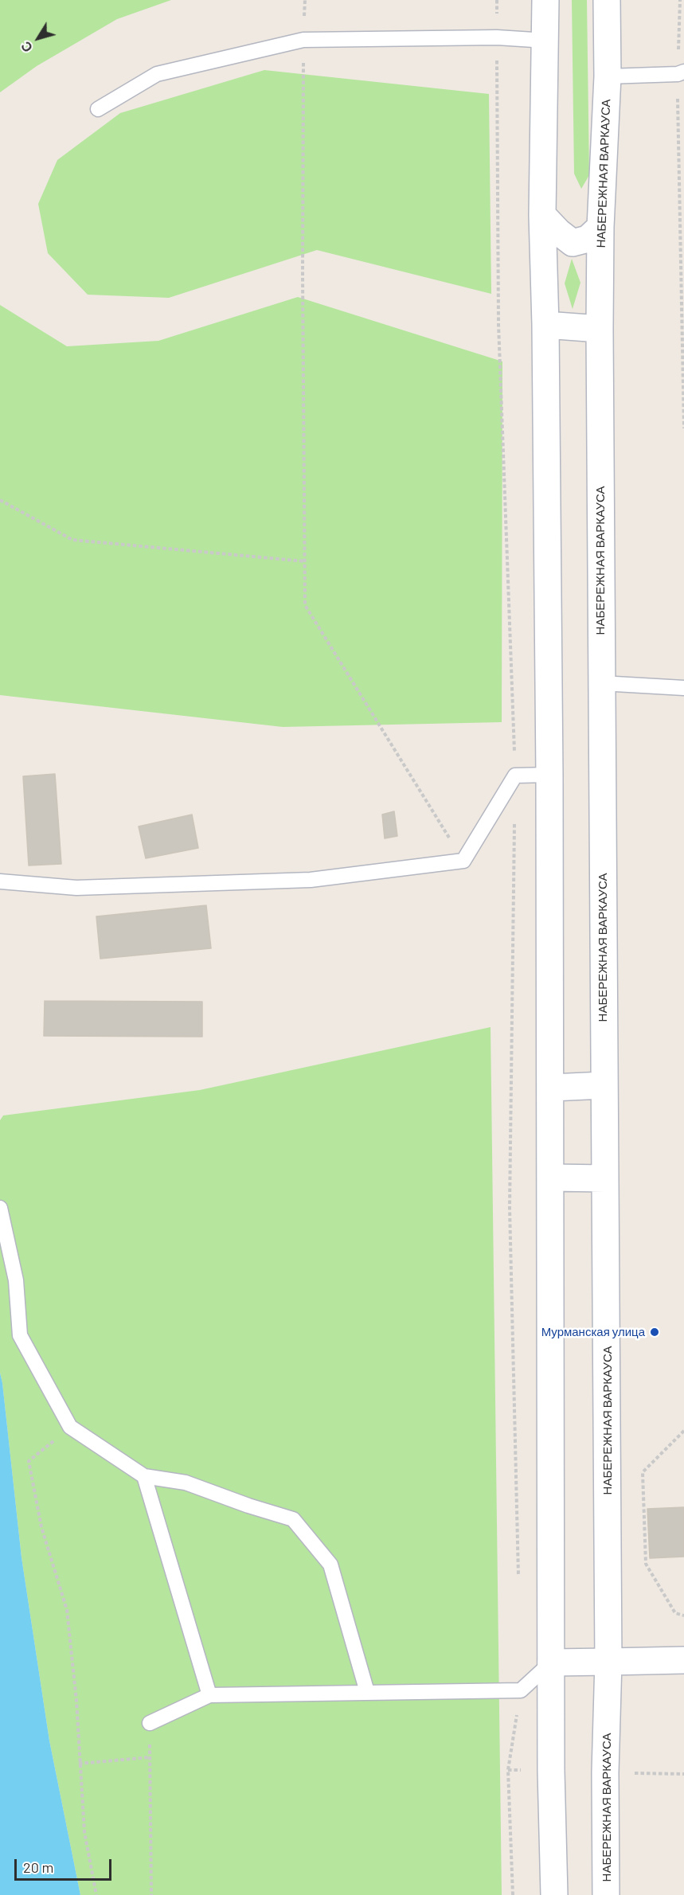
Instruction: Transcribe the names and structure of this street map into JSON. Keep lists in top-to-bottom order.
{
  "streets": {
    "main road": ["НАБЕРЕЖНАЯ ВАРКАУСА"]
  },
  "places": ["Мурманская улица"],
  "scale_bar": "20 m",
  "north": "bottom left"
}
